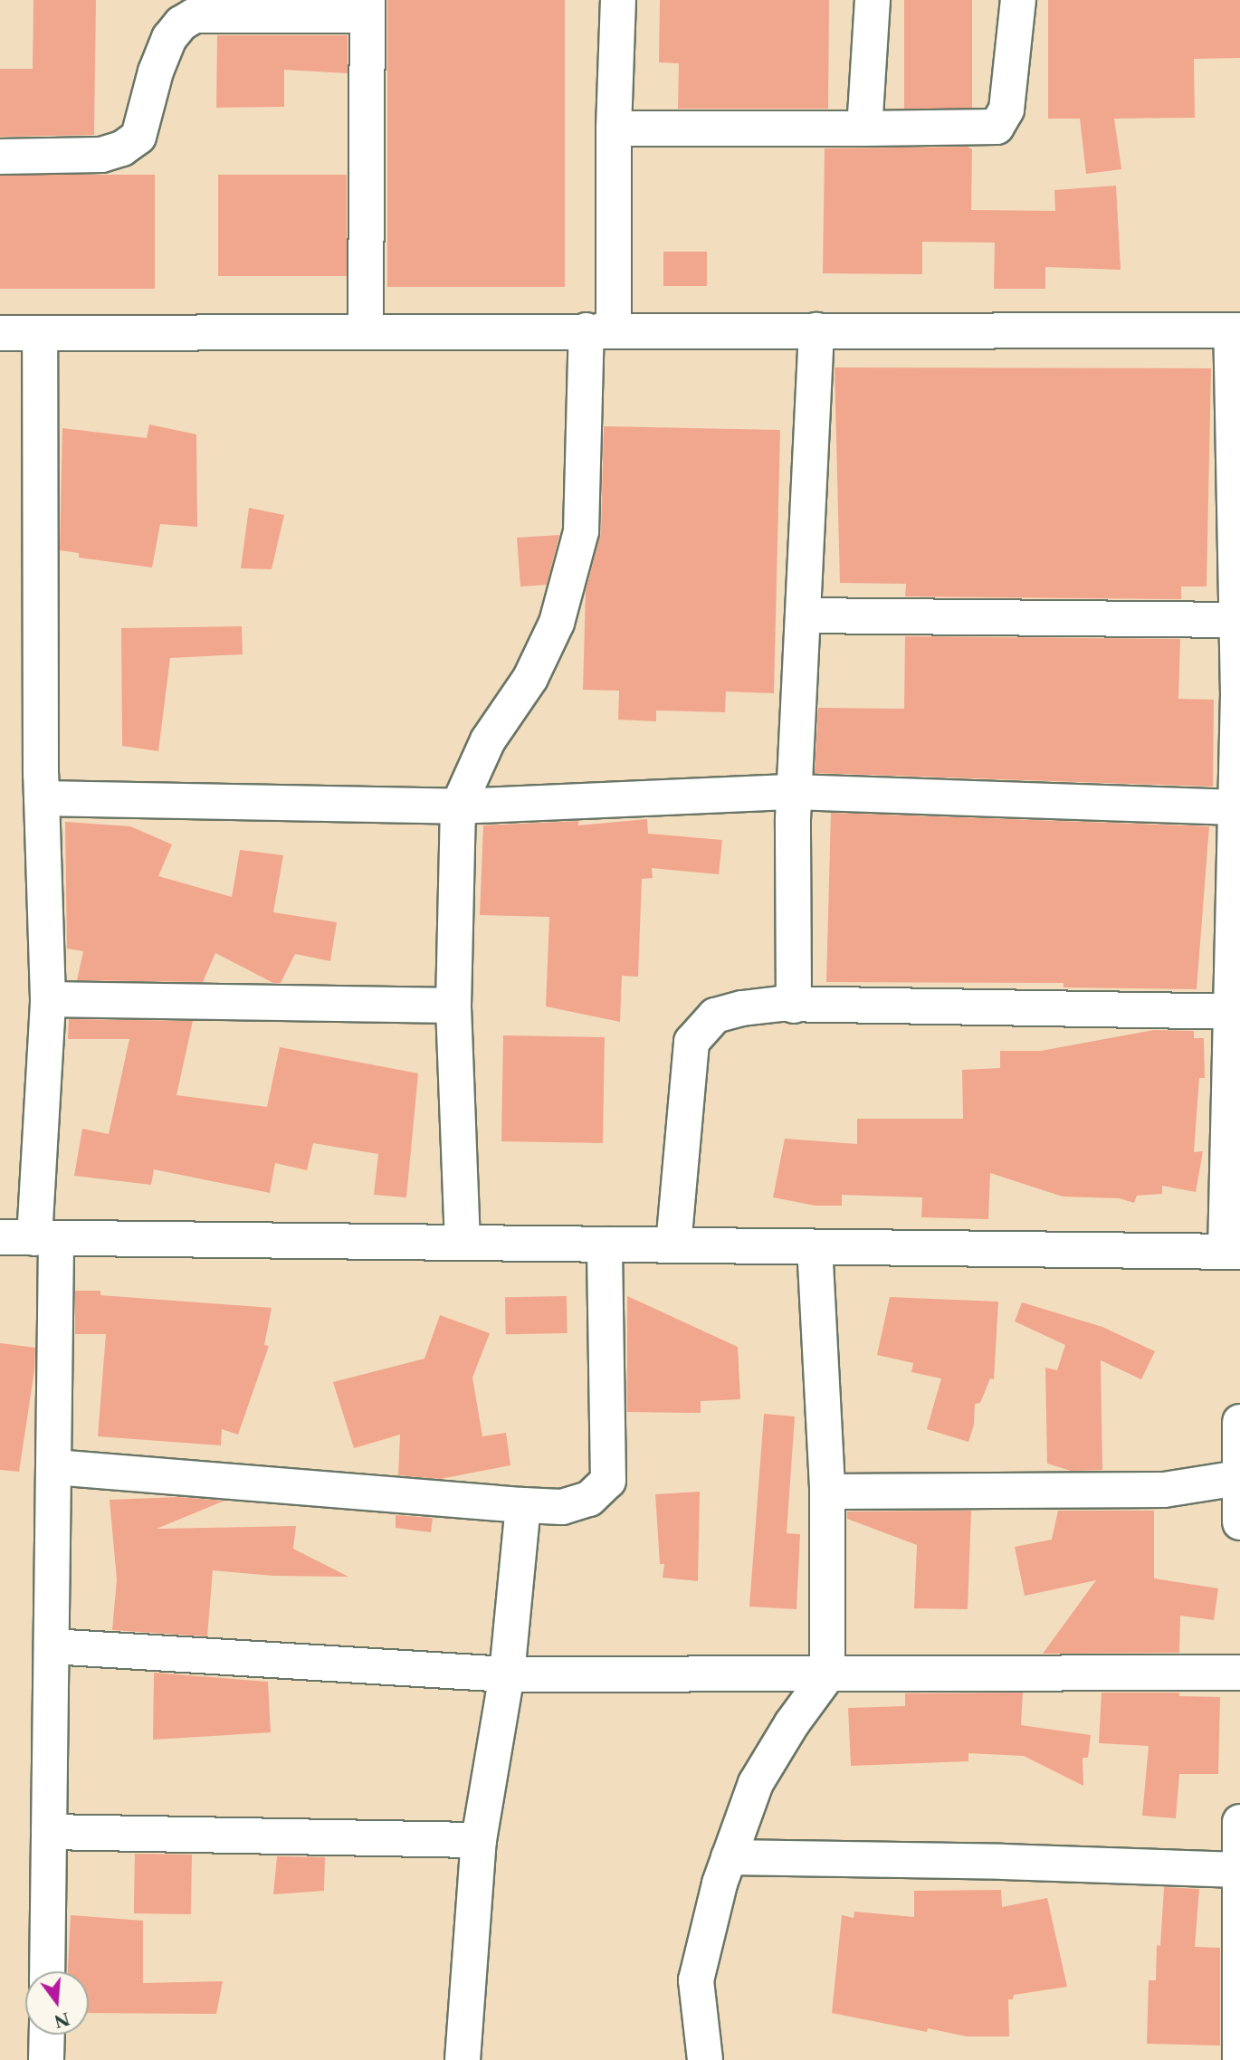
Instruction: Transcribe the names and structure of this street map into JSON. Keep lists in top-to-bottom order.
{
  "north": "bottom"
}
